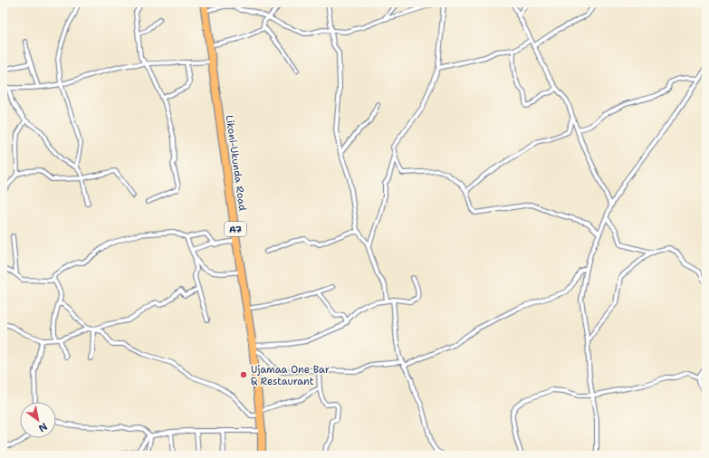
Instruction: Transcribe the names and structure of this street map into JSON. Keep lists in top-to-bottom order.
{
  "streets": {
    "highway": ["Likoni-Ukunda Road", "A7"]
  },
  "places": ["Ujamaa One Bar & Restaurant"],
  "north": "bottom right"
}
